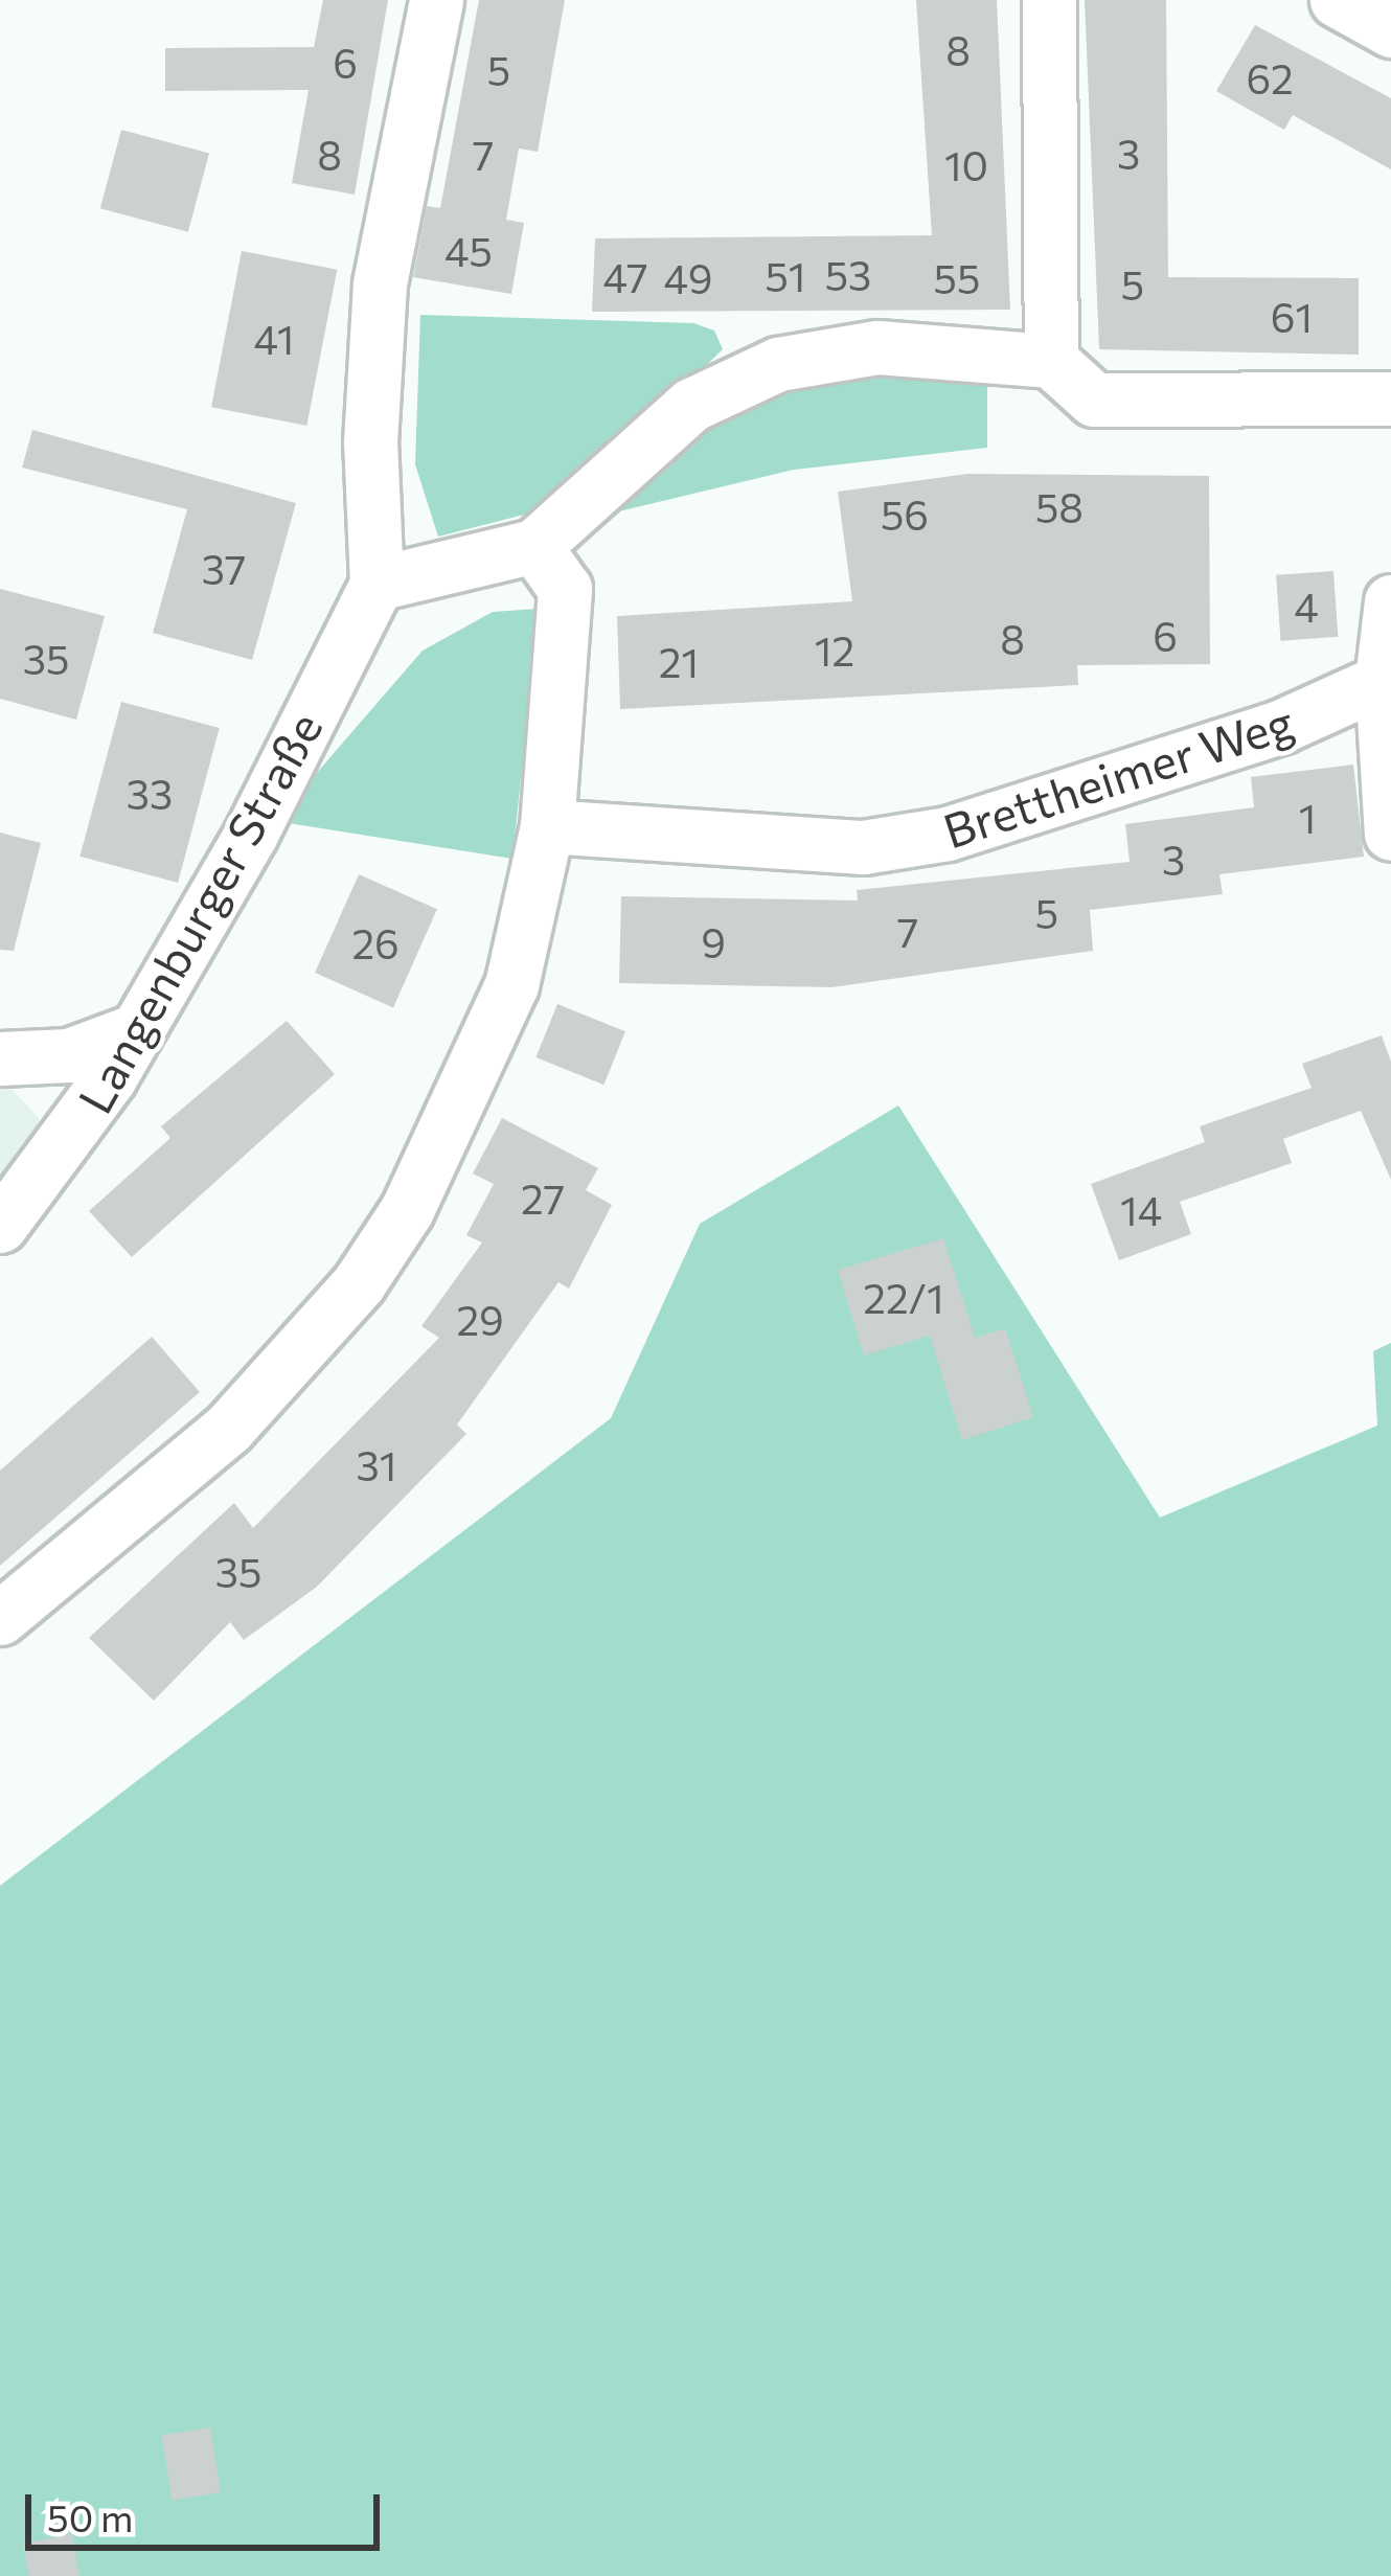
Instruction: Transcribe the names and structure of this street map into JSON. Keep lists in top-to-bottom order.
{
  "streets": {
    "street": ["Brettheimer Weg", "Langenburger Straße"]
  },
  "house_numbers": [
    "8",
    "6",
    "5",
    "62",
    "3",
    "8",
    "7",
    "10",
    "45",
    "53",
    "51",
    "47",
    "49",
    "55",
    "5",
    "61",
    "41",
    "58",
    "56",
    "37",
    "4",
    "6",
    "8",
    "12",
    "35",
    "21",
    "33",
    "1",
    "3",
    "5",
    "7",
    "9",
    "26",
    "27",
    "14",
    "22/1",
    "29",
    "31",
    "35"
  ],
  "scale_bar": "50 m"
}
